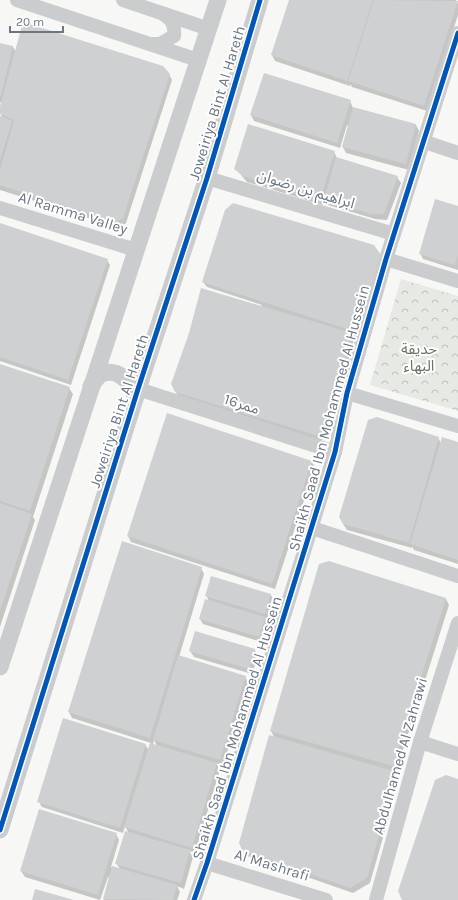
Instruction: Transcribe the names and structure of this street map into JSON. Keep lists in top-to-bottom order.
{
  "streets": {
    "street": [
      "Joweiriya Bint Al Hareth",
      "ابراهيم بن رضوان",
      "Al Ramma Valley",
      "ممر16",
      "Shaikh Saad Ibn Mohammed Al Hussein",
      "Abdulhamed Al Zahrawi",
      "Al Mashrafi"
    ]
  },
  "crossings": [
    ["Joweiriya Bint Al Hareth", "ابراهيم بن رضوان"],
    ["Joweiriya Bint Al Hareth", "Al Ramma Valley"],
    ["Joweiriya Bint Al Hareth", "ممر16"],
    ["ابراهيم بن رضوان", "Shaikh Saad Ibn Mohammed Al Hussein"],
    ["ممر16", "Shaikh Saad Ibn Mohammed Al Hussein"],
    ["Shaikh Saad Ibn Mohammed Al Hussein", "Al Mashrafi"]
  ],
  "parks": ["حديقة البهاء"],
  "scale_bar": "20 m"
}
